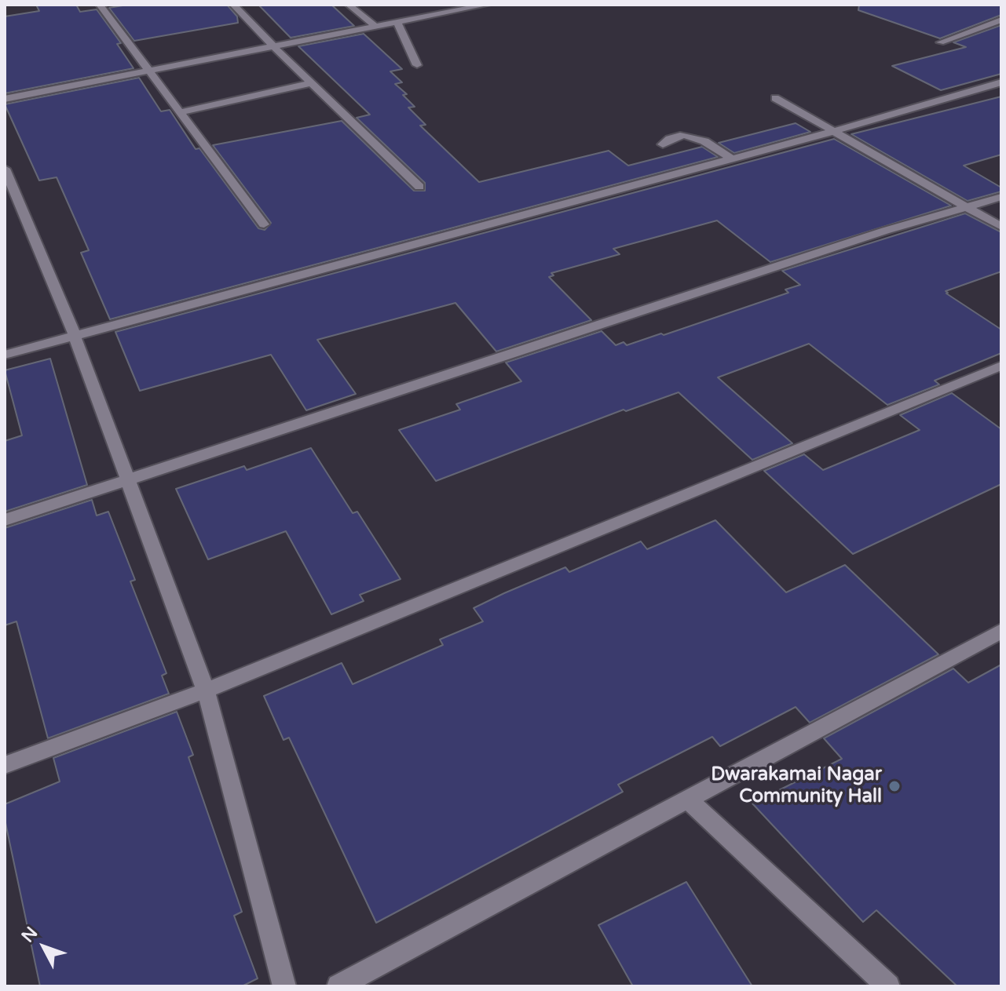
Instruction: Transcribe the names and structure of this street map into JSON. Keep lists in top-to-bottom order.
{
  "places": ["Dwarakamai Nagar Community Hall"],
  "north": "top left"
}
